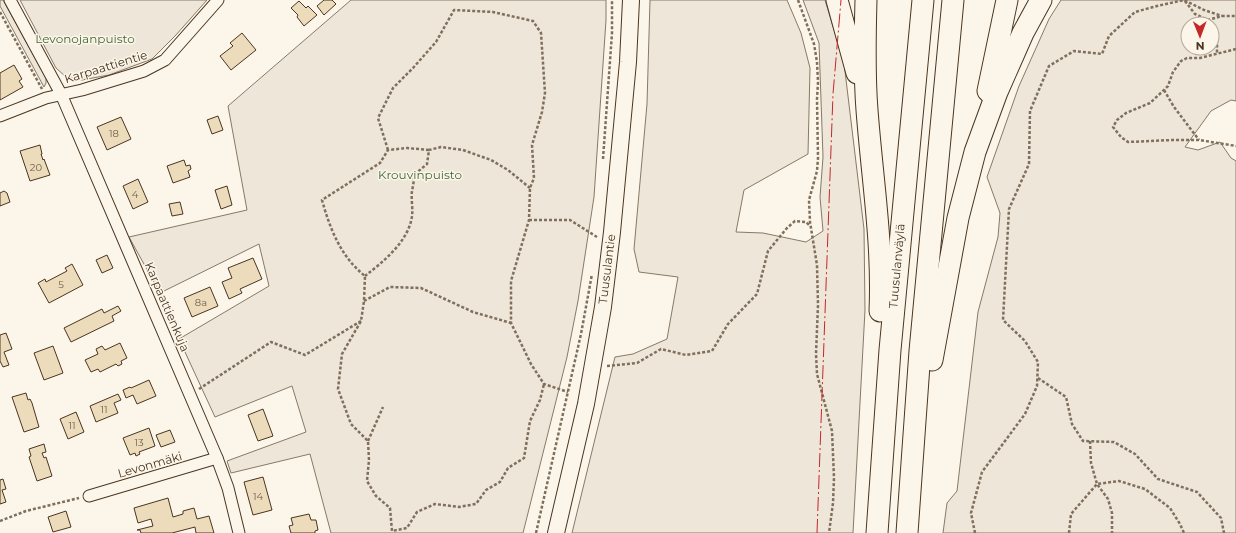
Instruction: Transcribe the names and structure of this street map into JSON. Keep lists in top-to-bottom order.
{
  "streets": {
    "highway": ["Tuusulanväylä"],
    "main road": ["Tuusulantie"],
    "street": ["Karpaattientie", "Karpaattienkuja", "Levonmäki"]
  },
  "crossings": [
    ["Karpaattientie", "Karpaattienkuja"],
    ["Karpaattienkuja", "Levonmäki"]
  ],
  "parks": ["Levonojanpuisto", "Krouvinpuisto"],
  "house_numbers": [
    "18",
    "20",
    "4",
    "5",
    "8a",
    "11",
    "11",
    "13",
    "14"
  ],
  "north": "bottom"
}
